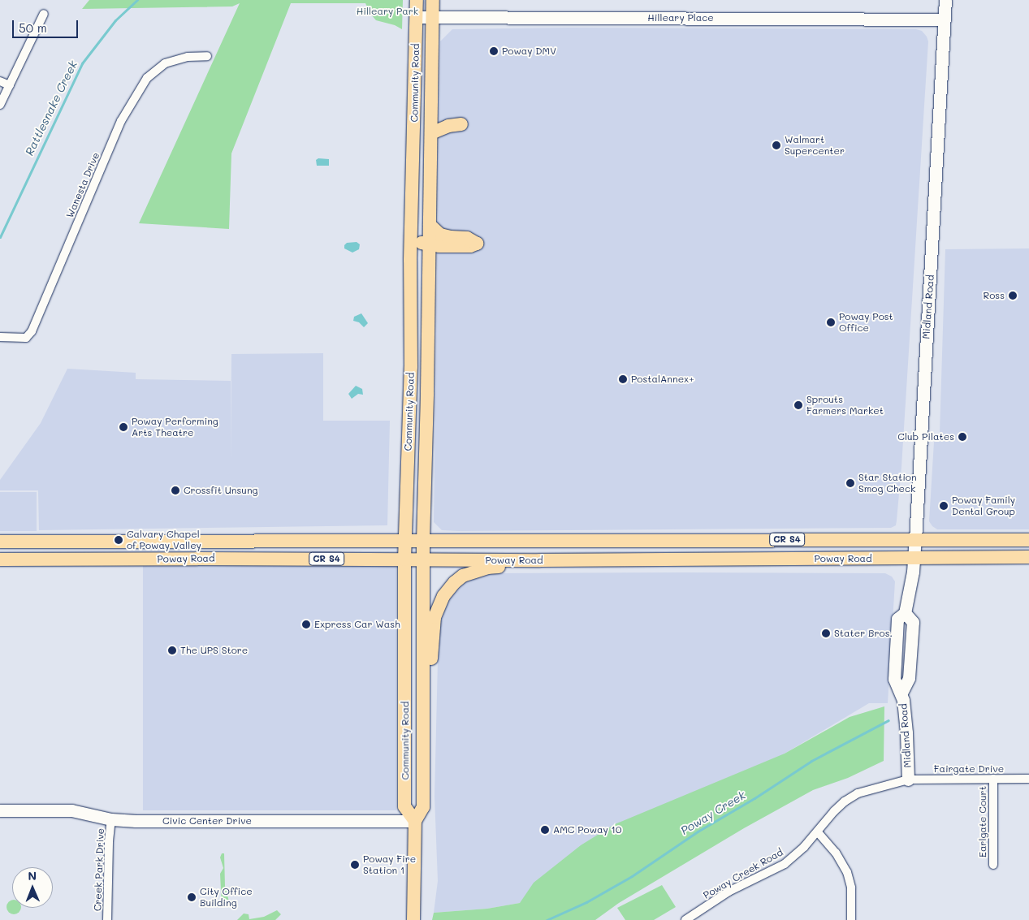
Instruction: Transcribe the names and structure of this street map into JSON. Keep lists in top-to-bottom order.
{
  "streets": {
    "main road": ["Community Road", "CR S4", "Poway Road"],
    "street": [
      "Hilleary Place",
      "Wanesta Drive",
      "Midland Road",
      "Fairgate Drive",
      "Civic Center Drive",
      "Earlgate Court",
      "Creek Park Drive",
      "Poway Creek Road"
    ]
  },
  "crossings": [
    ["Hilleary Place", "Community Road"],
    ["Hilleary Place", "Midland Road"],
    ["Community Road", "Poway Road"],
    ["Community Road", "Civic Center Drive"],
    ["Midland Road", "Poway Road"],
    ["Midland Road", "Fairgate Drive"],
    ["Midland Road", "Poway Creek Road"],
    ["Fairgate Drive", "Earlgate Court"],
    ["Fairgate Drive", "Poway Creek Road"],
    ["Civic Center Drive", "Creek Park Drive"]
  ],
  "water": ["Rattlesnake Creek", "Poway Creek"],
  "parks": ["Hilleary Park"],
  "places": [
    "Poway DMV",
    "Walmart Supercenter",
    "Ross",
    "Poway Post Office",
    "PostalAnnex+",
    "Sprouts Farmers Market",
    "Poway Performing Arts Theatre",
    "Club Pilates",
    "Star Station Smog Check",
    "Crossfit Unsung",
    "Poway Family Dental Group",
    "Calvary Chapel of Poway Valley",
    "Express Car Wash",
    "Stater Bros.",
    "The UPS Store",
    "AMC Poway 10",
    "Poway Fire Station 1",
    "City Office Building"
  ],
  "scale_bar": "50 m",
  "north": "top"
}
